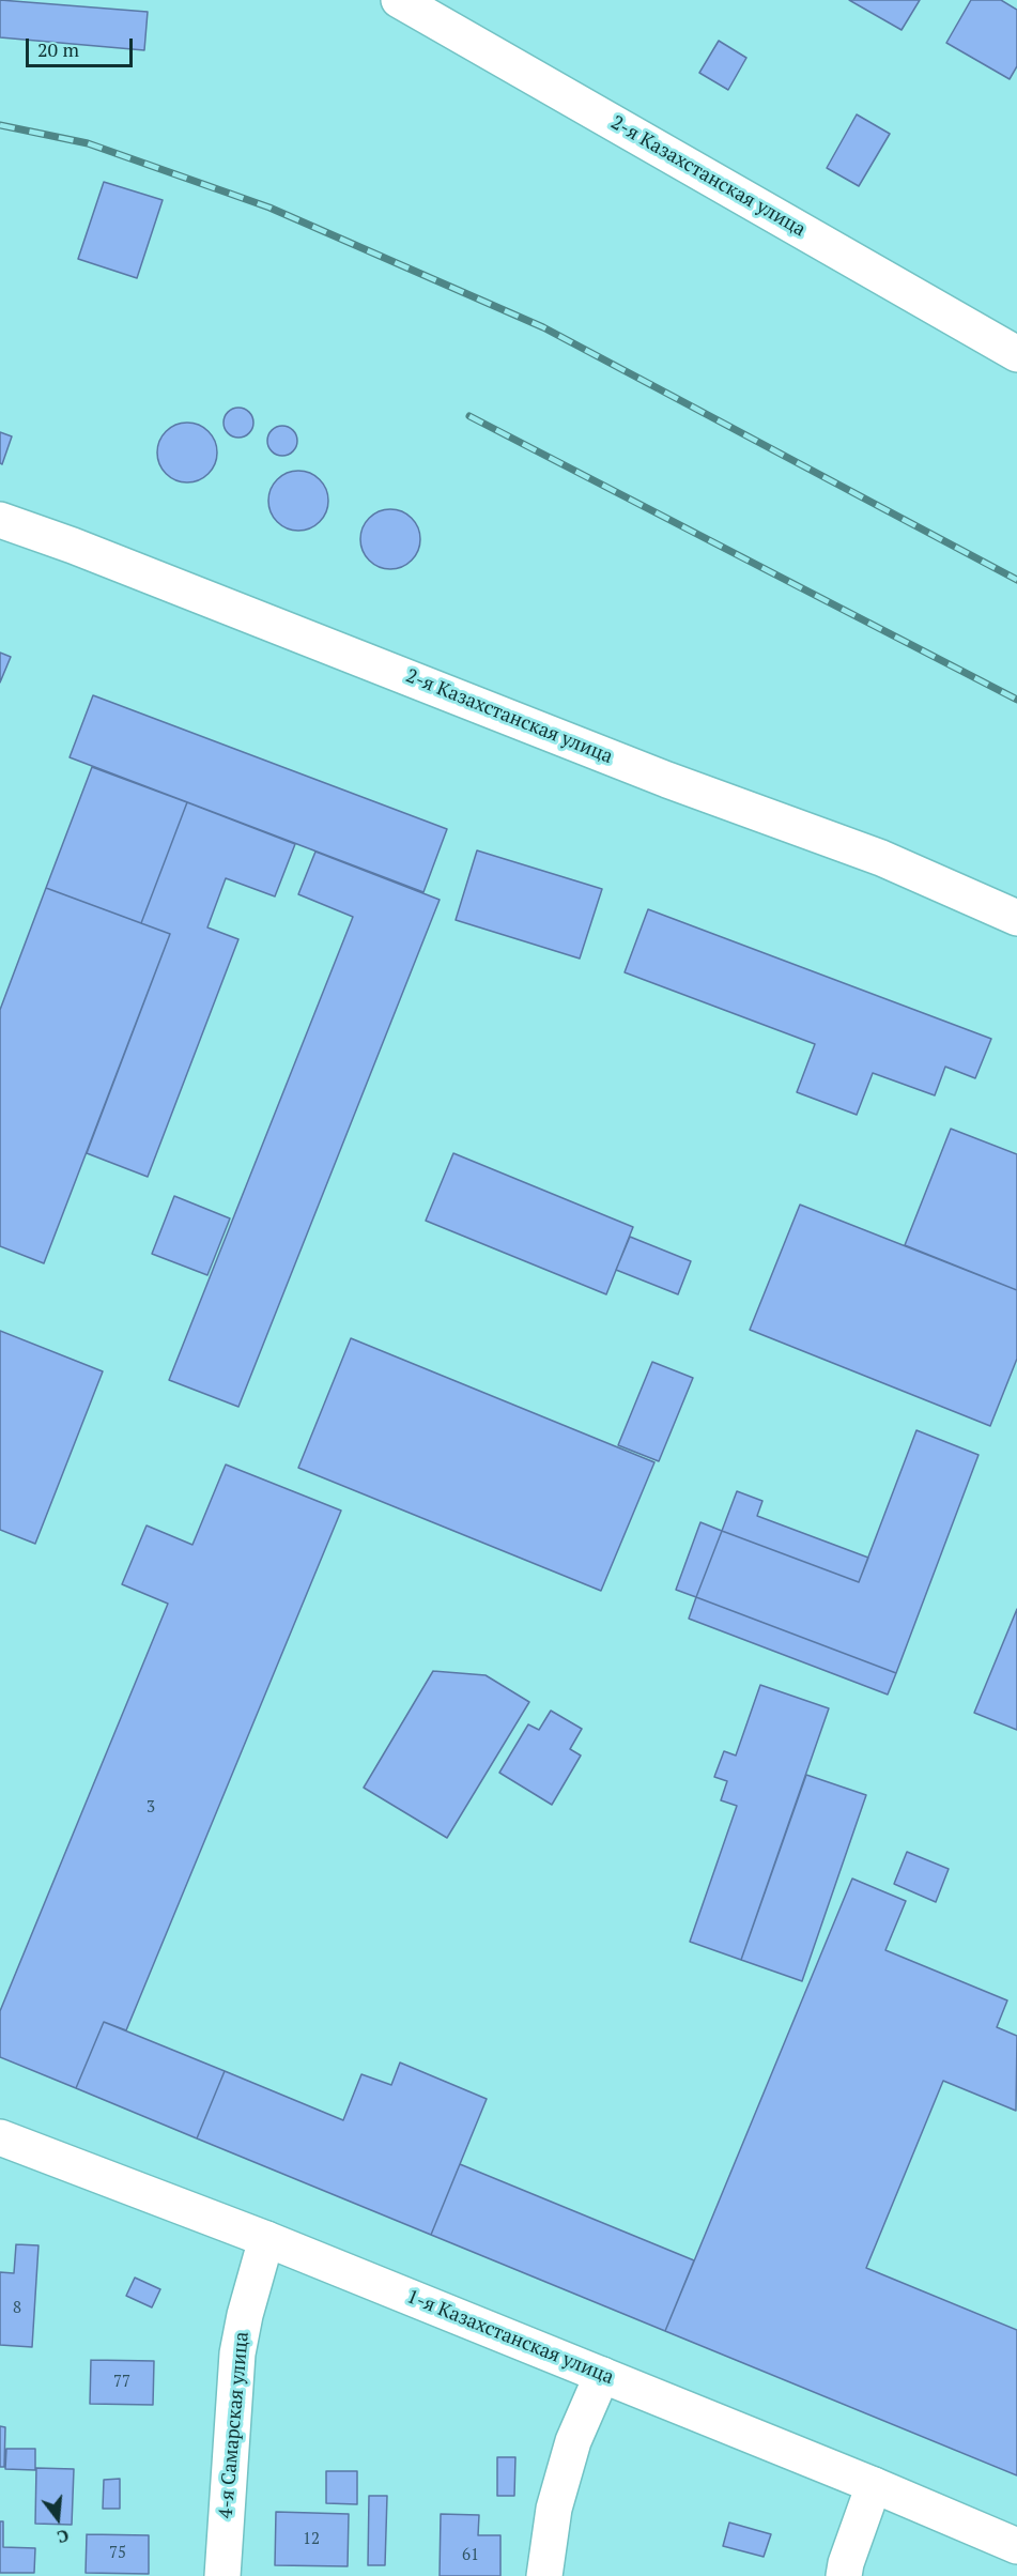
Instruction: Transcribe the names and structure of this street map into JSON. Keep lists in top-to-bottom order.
{
  "streets": {
    "street": ["2-я Казахстанская улица", "1-я Казахстанская улица", "4-я Самарская улица"]
  },
  "crossings": [
    ["1-я Казахстанская улица", "4-я Самарская улица"]
  ],
  "house_numbers": [
    "3",
    "8",
    "77",
    "12",
    "75",
    "61"
  ],
  "scale_bar": "20 m",
  "north": "bottom"
}
